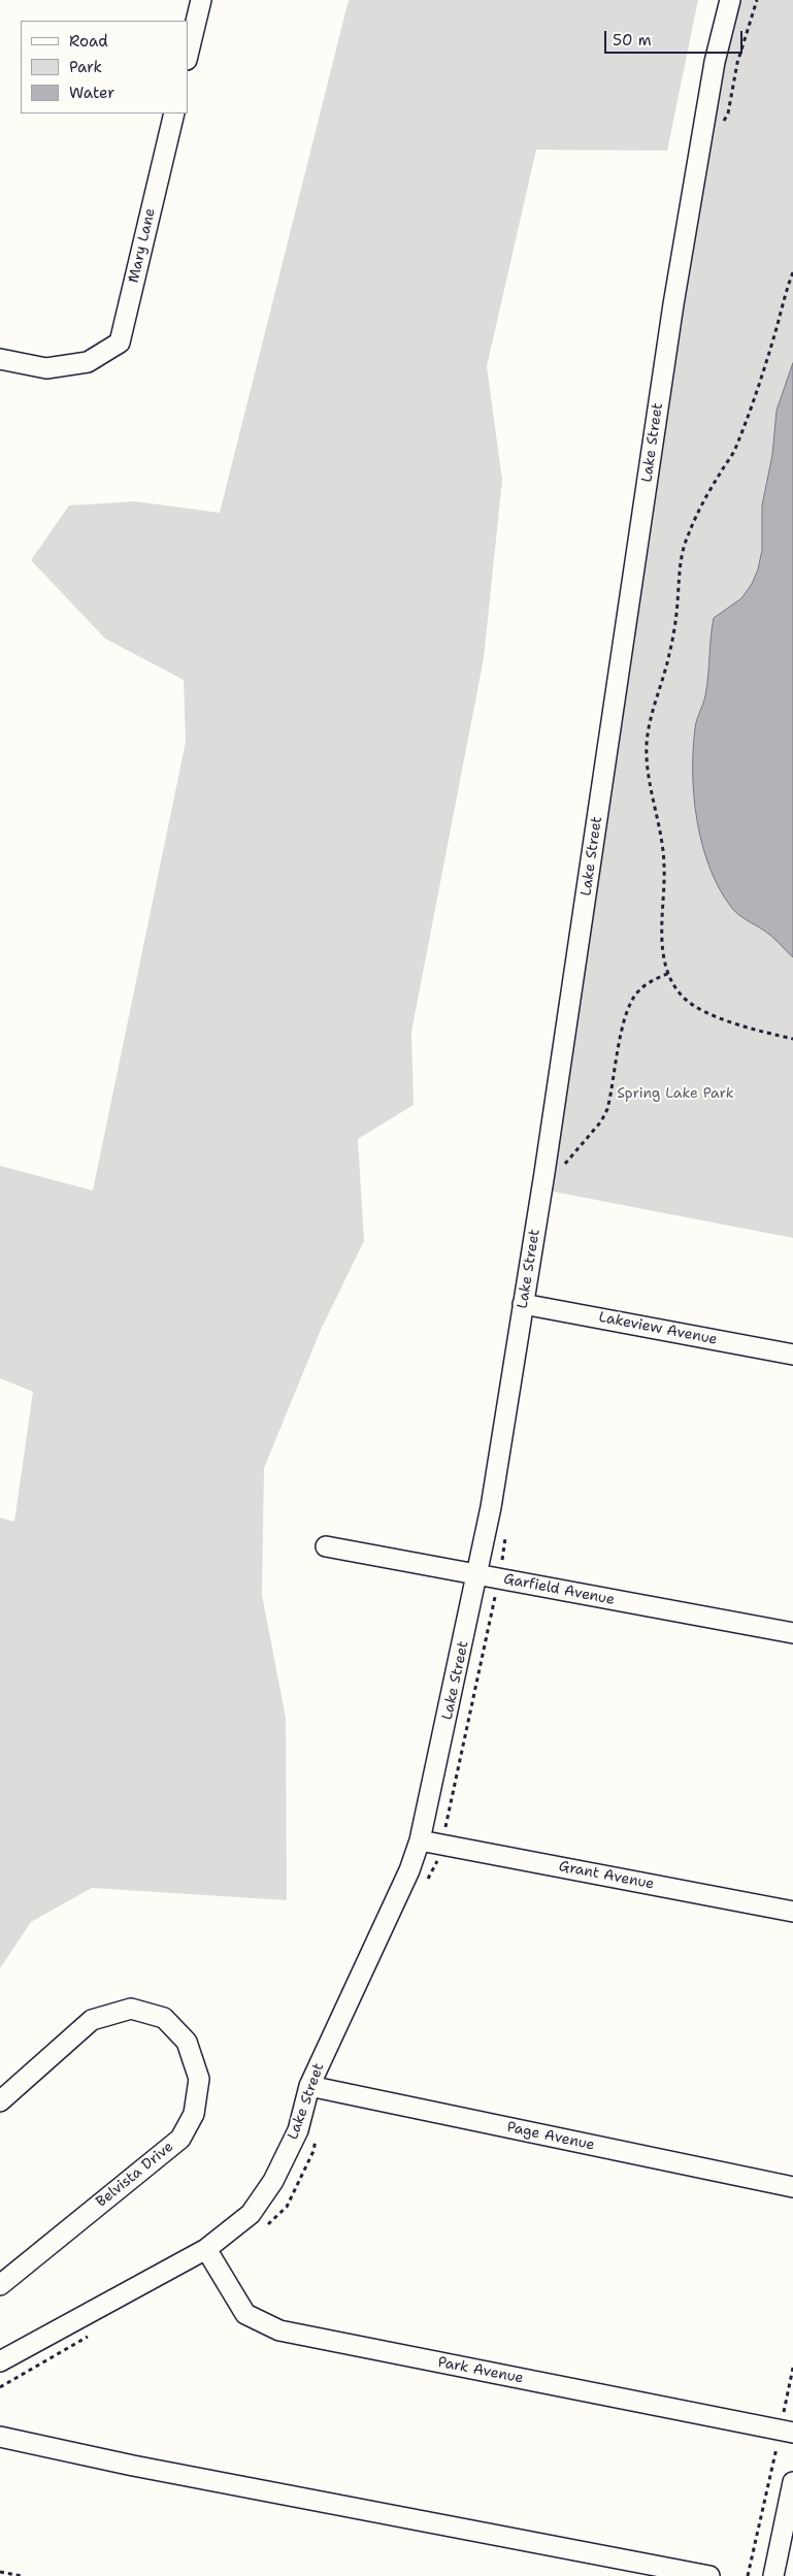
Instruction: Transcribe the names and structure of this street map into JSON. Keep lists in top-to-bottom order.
{
  "streets": {
    "street": [
      "Mary Lane",
      "Lake Street",
      "Lakeview Avenue",
      "Garfield Avenue",
      "Grant Avenue",
      "Page Avenue",
      "Belvista Drive",
      "Park Avenue"
    ]
  },
  "crossings": [
    ["Lake Street", "Lakeview Avenue"],
    ["Lake Street", "Garfield Avenue"],
    ["Lake Street", "Grant Avenue"],
    ["Lake Street", "Page Avenue"],
    ["Lake Street", "Park Avenue"]
  ],
  "parks": ["Spring Lake Park"],
  "legend": ["Road", "Park", "Water"],
  "scale_bar": "50 m"
}
